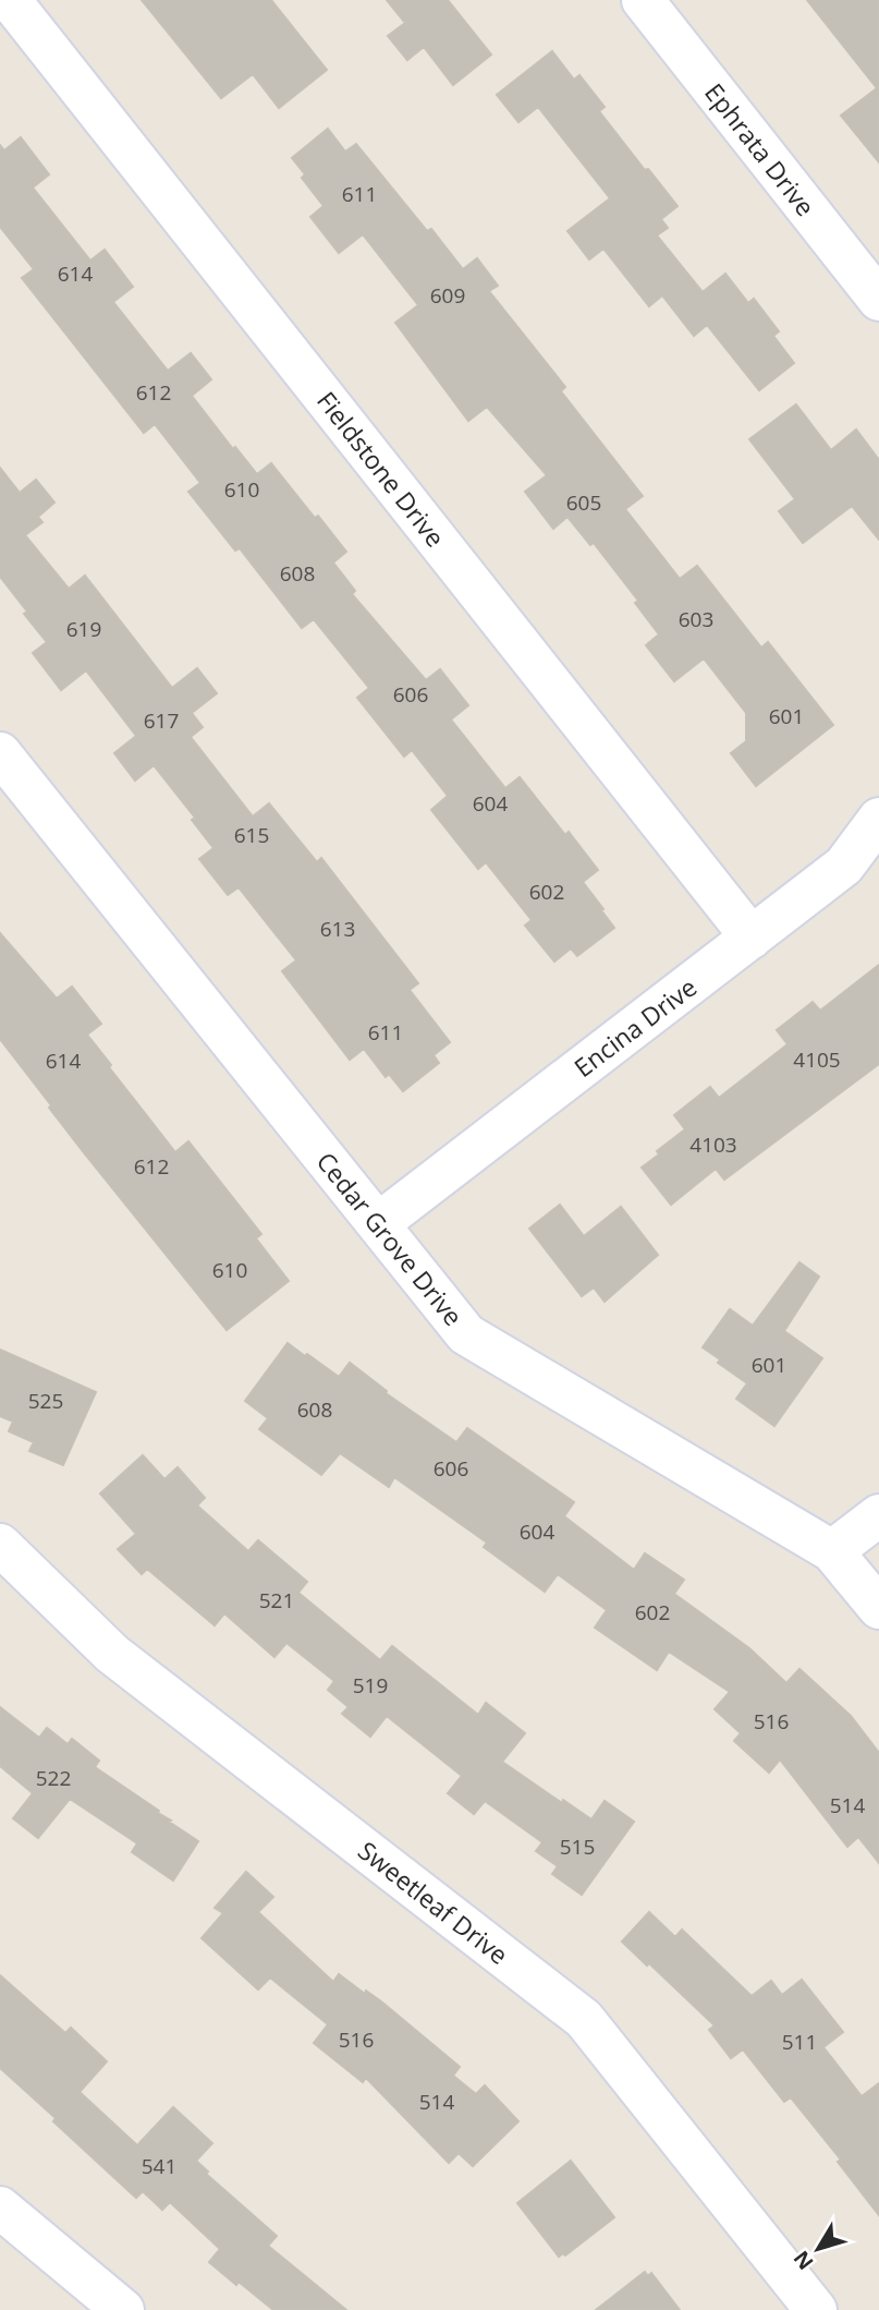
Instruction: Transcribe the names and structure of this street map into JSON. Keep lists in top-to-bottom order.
{
  "streets": {
    "street": [
      "Ephrata Drive",
      "Fieldstone Drive",
      "Encina Drive",
      "Cedar Grove Drive",
      "Sweetleaf Drive"
    ]
  },
  "crossings": [
    ["Fieldstone Drive", "Encina Drive"],
    ["Encina Drive", "Cedar Grove Drive"]
  ],
  "house_numbers": [
    "611",
    "614",
    "609",
    "612",
    "610",
    "605",
    "608",
    "603",
    "619",
    "606",
    "601",
    "617",
    "604",
    "615",
    "602",
    "613",
    "611",
    "4105",
    "614",
    "4103",
    "612",
    "610",
    "601",
    "525",
    "608",
    "606",
    "604",
    "521",
    "602",
    "519",
    "516",
    "522",
    "514",
    "515",
    "516",
    "511",
    "514",
    "541"
  ],
  "north": "bottom left"
}
